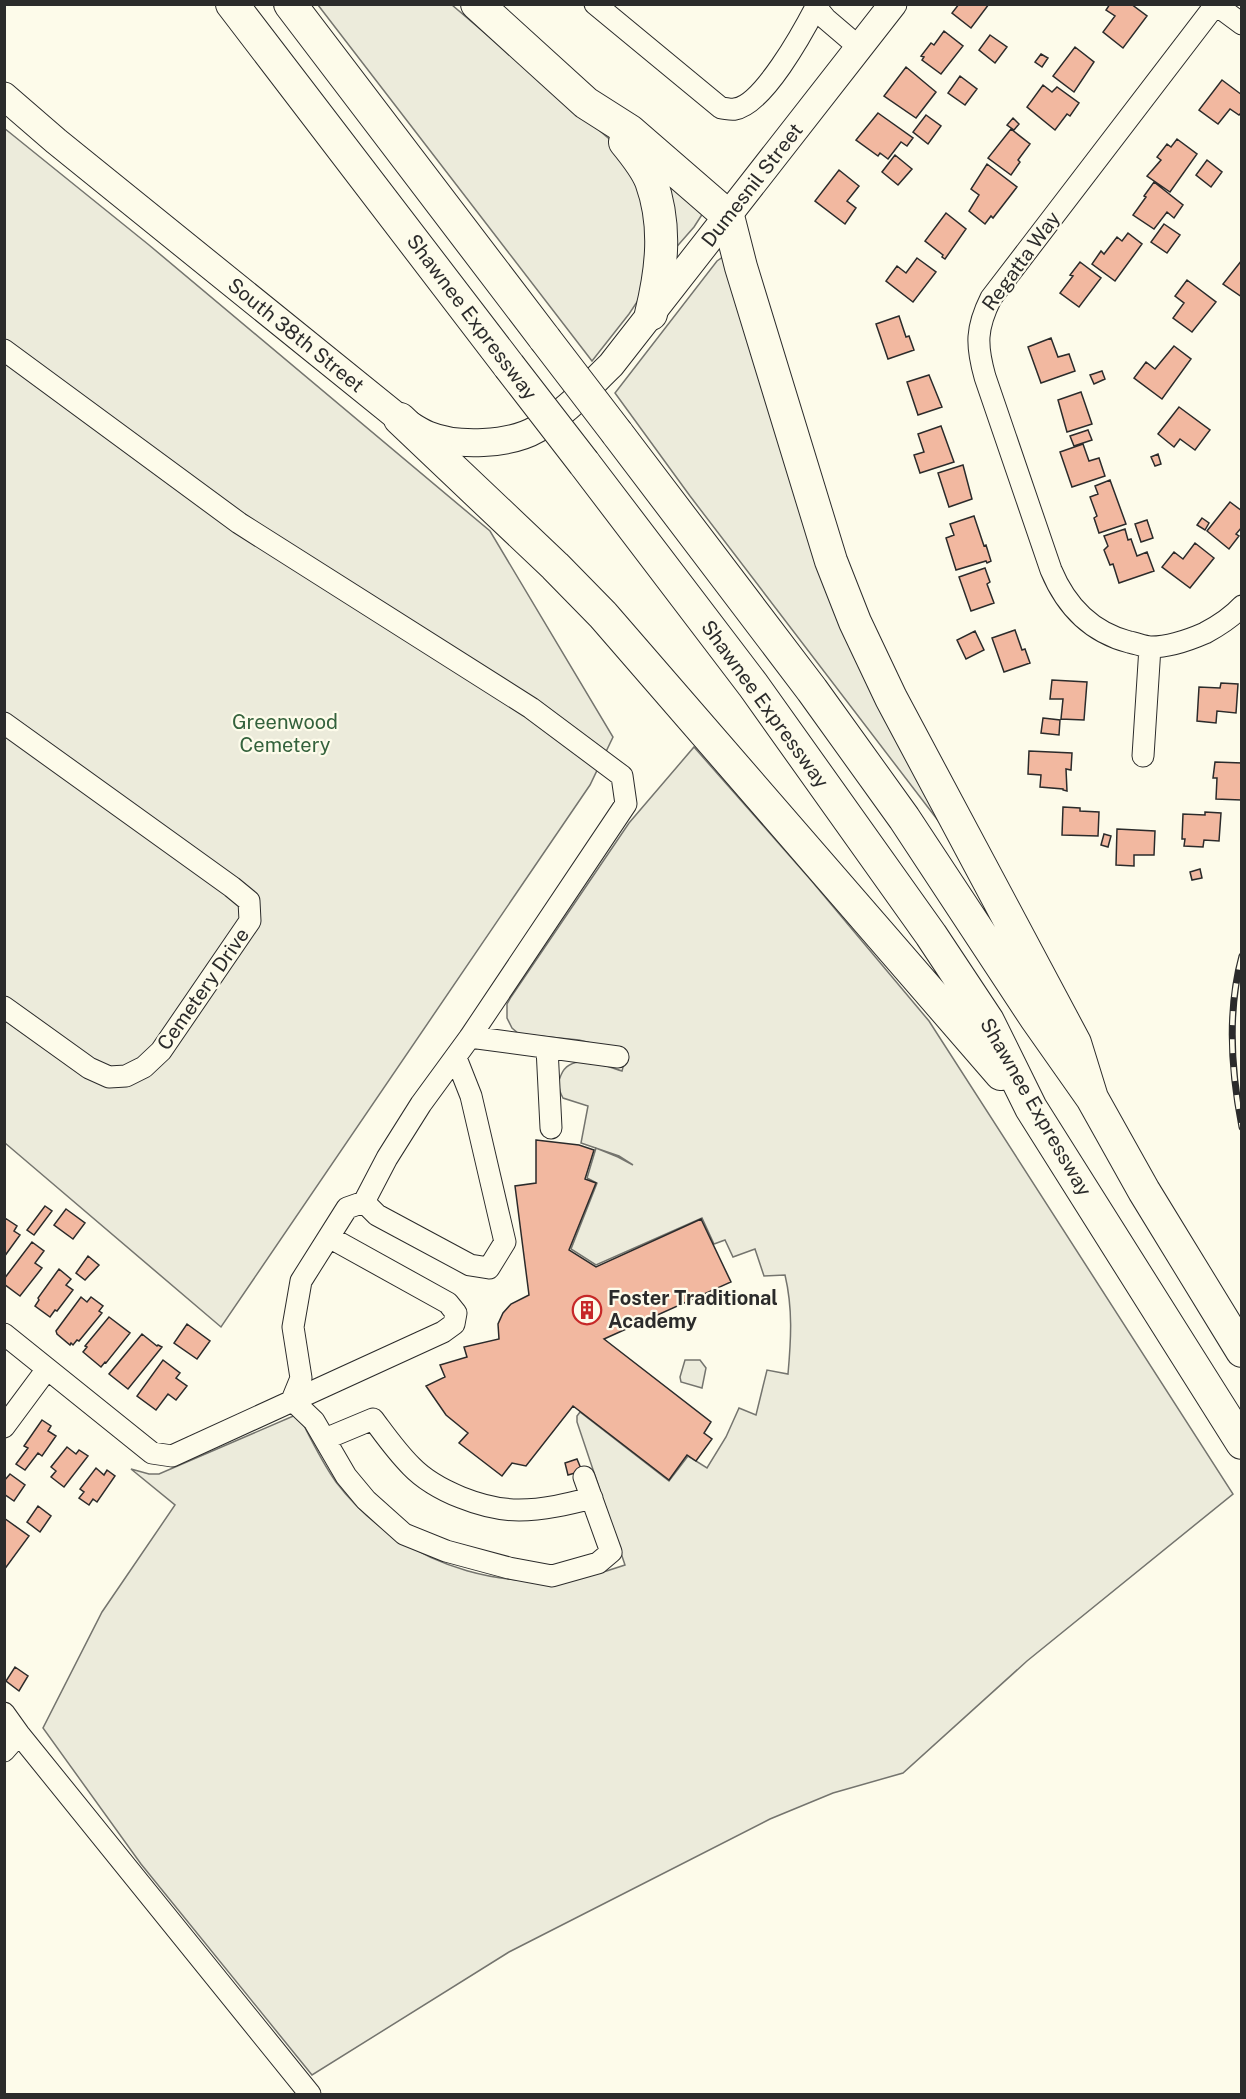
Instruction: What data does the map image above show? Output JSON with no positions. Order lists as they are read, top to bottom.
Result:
{
  "streets": {
    "highway": ["Shawnee Expressway"],
    "main road": ["Dumesnil Street", "South 38th Street"],
    "street": ["Regatta Way", "Cemetery Drive"]
  },
  "crossings": [
    ["Dumesnil Street", "South 38th Street"]
  ],
  "parks": ["Greenwood Cemetery"],
  "places": {
    "building": ["Foster Traditional Academy"]
  }
}
